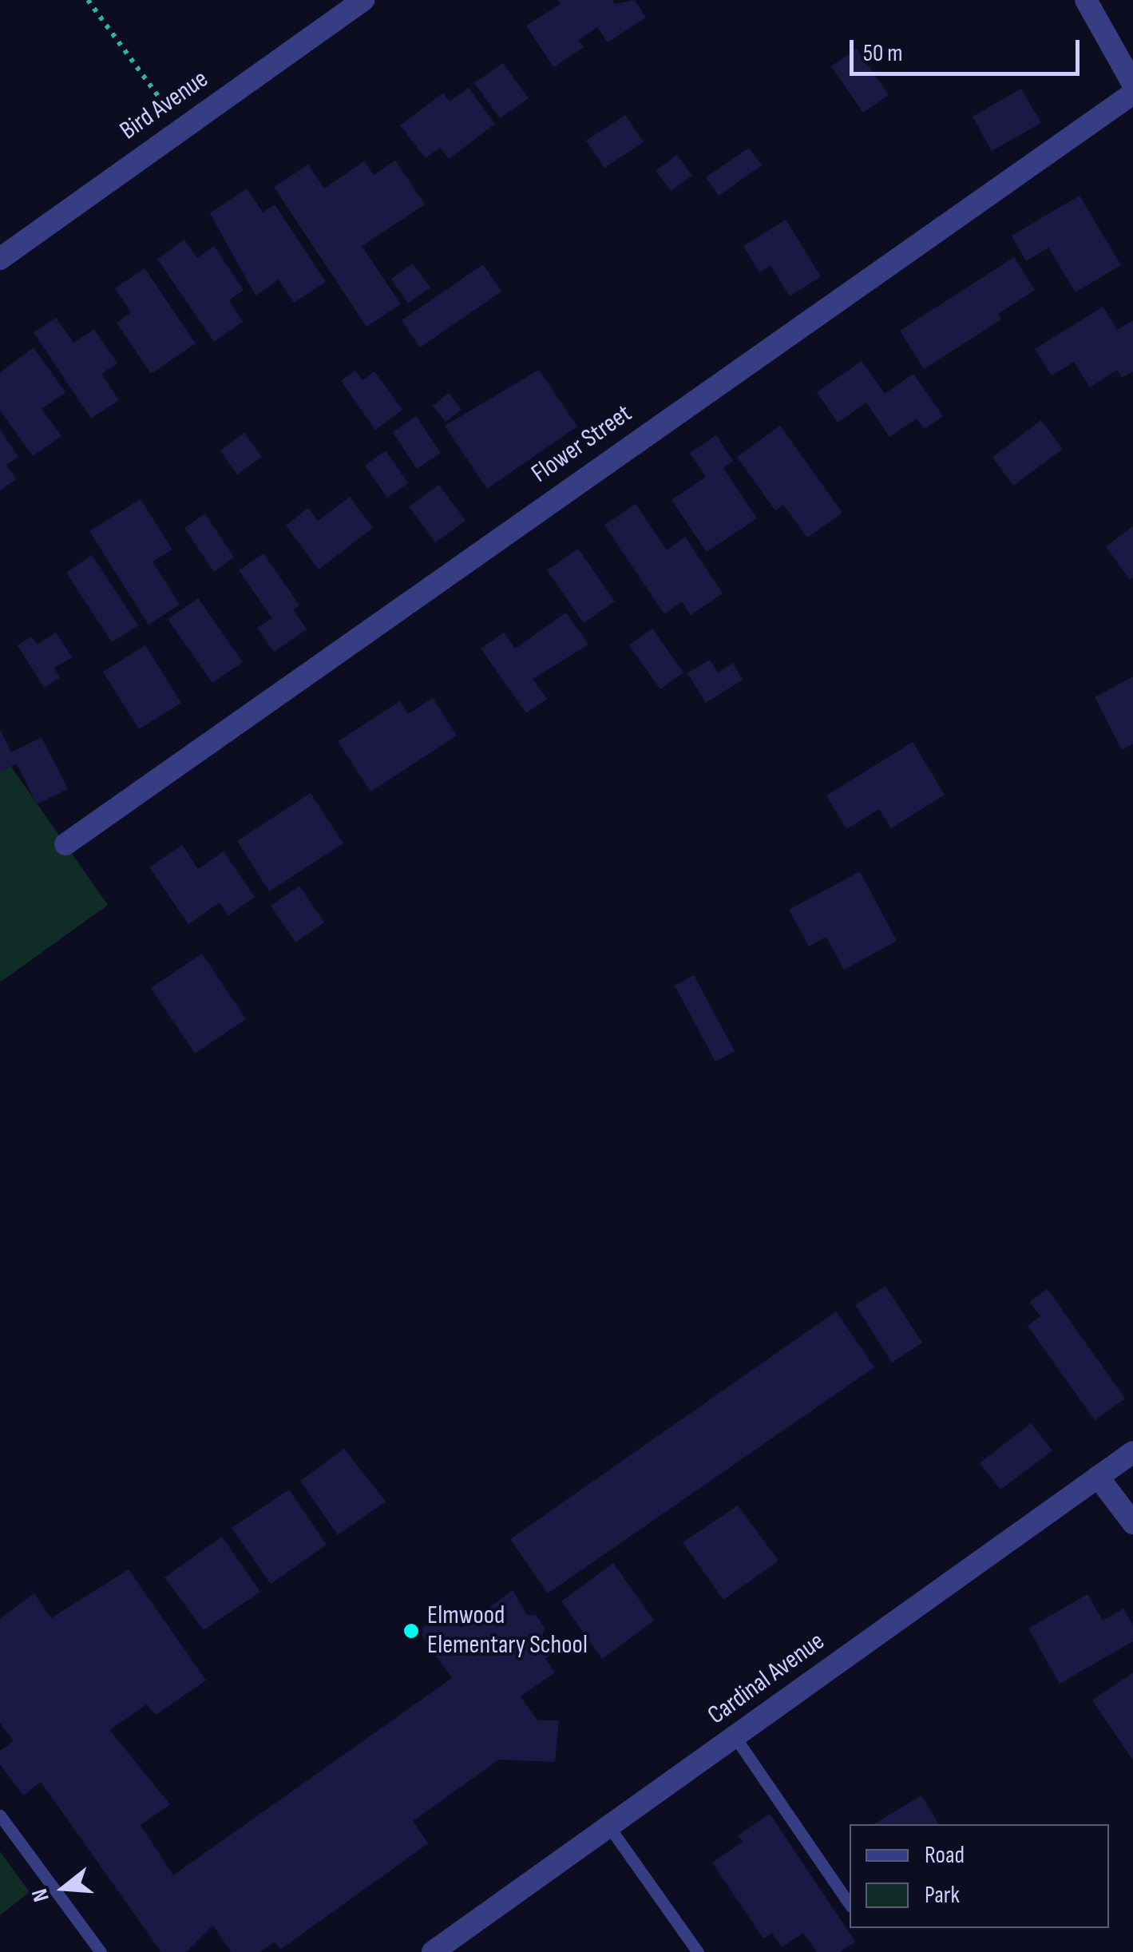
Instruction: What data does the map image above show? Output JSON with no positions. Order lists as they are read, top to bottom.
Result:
{
  "streets": {
    "street": ["Bird Avenue", "Flower Street", "Cardinal Avenue"]
  },
  "places": ["Elmwood Elementary School"],
  "legend": ["Road", "Park"],
  "scale_bar": "50 m",
  "north": "left"
}
